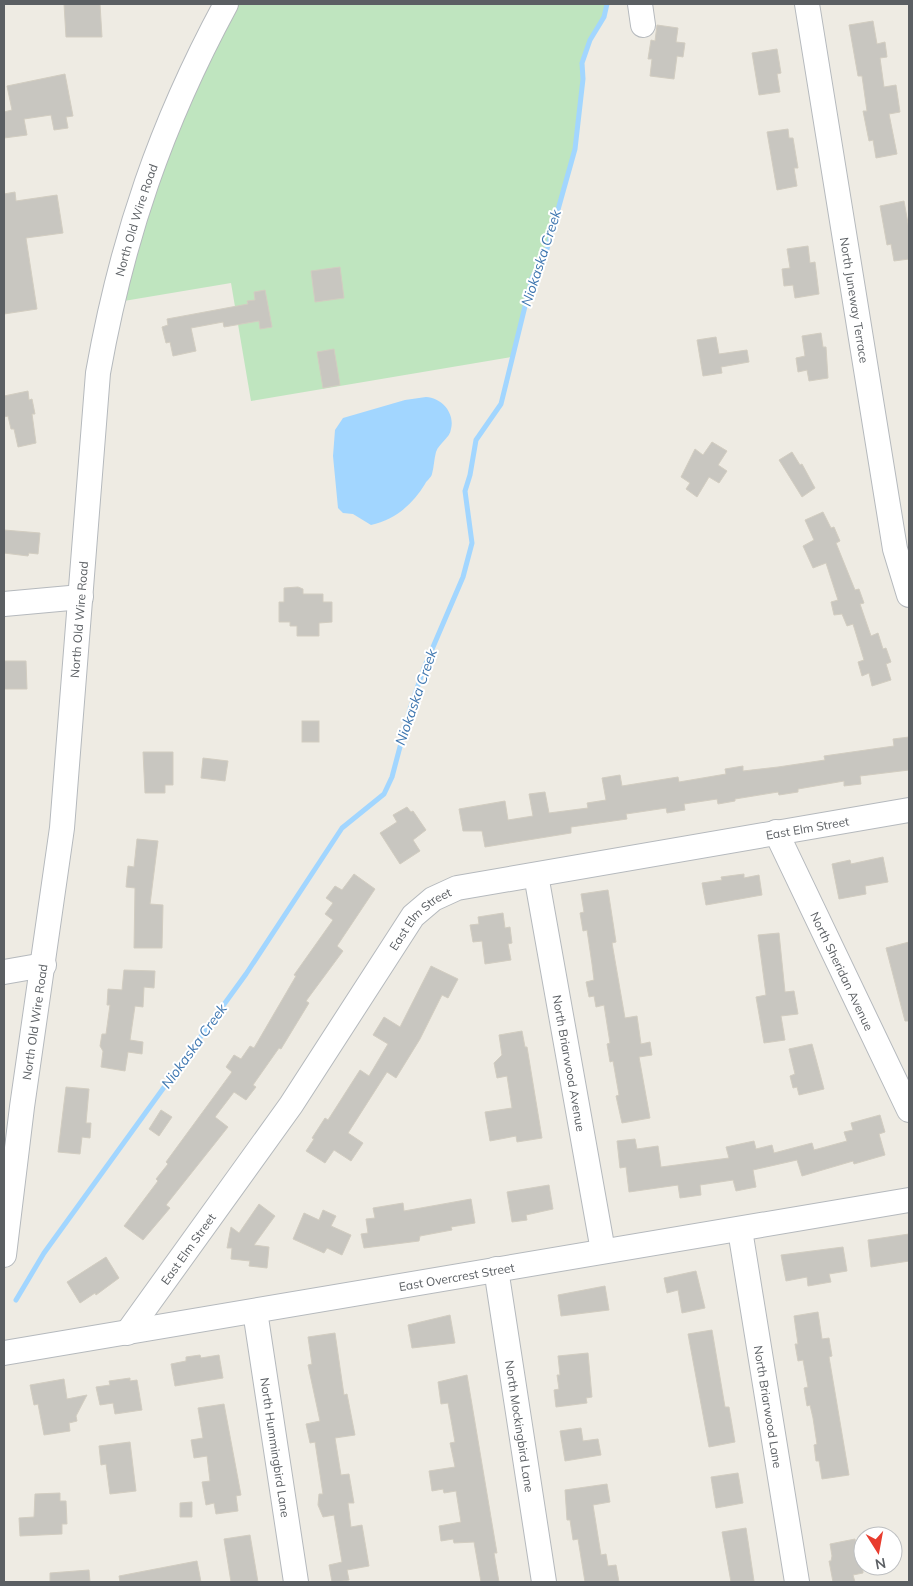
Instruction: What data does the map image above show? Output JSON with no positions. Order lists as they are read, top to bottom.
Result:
{
  "streets": {
    "street": [
      "North Old Wire Road",
      "North Juneway Terrace",
      "East Elm Street",
      "North Sheridan Avenue",
      "North Briarwood Avenue",
      "East Overcrest Street",
      "North Briarwood Lane",
      "North Mockingbird Lane",
      "North Hummingbird Lane"
    ]
  },
  "crossings": [
    ["East Elm Street", "North Sheridan Avenue"],
    ["East Elm Street", "North Briarwood Avenue"],
    ["East Elm Street", "East Overcrest Street"],
    ["North Briarwood Avenue", "East Overcrest Street"],
    ["East Overcrest Street", "North Briarwood Lane"],
    ["East Overcrest Street", "North Mockingbird Lane"],
    ["East Overcrest Street", "North Hummingbird Lane"]
  ],
  "water": ["Niokaska Creek"],
  "north": "bottom"
}
